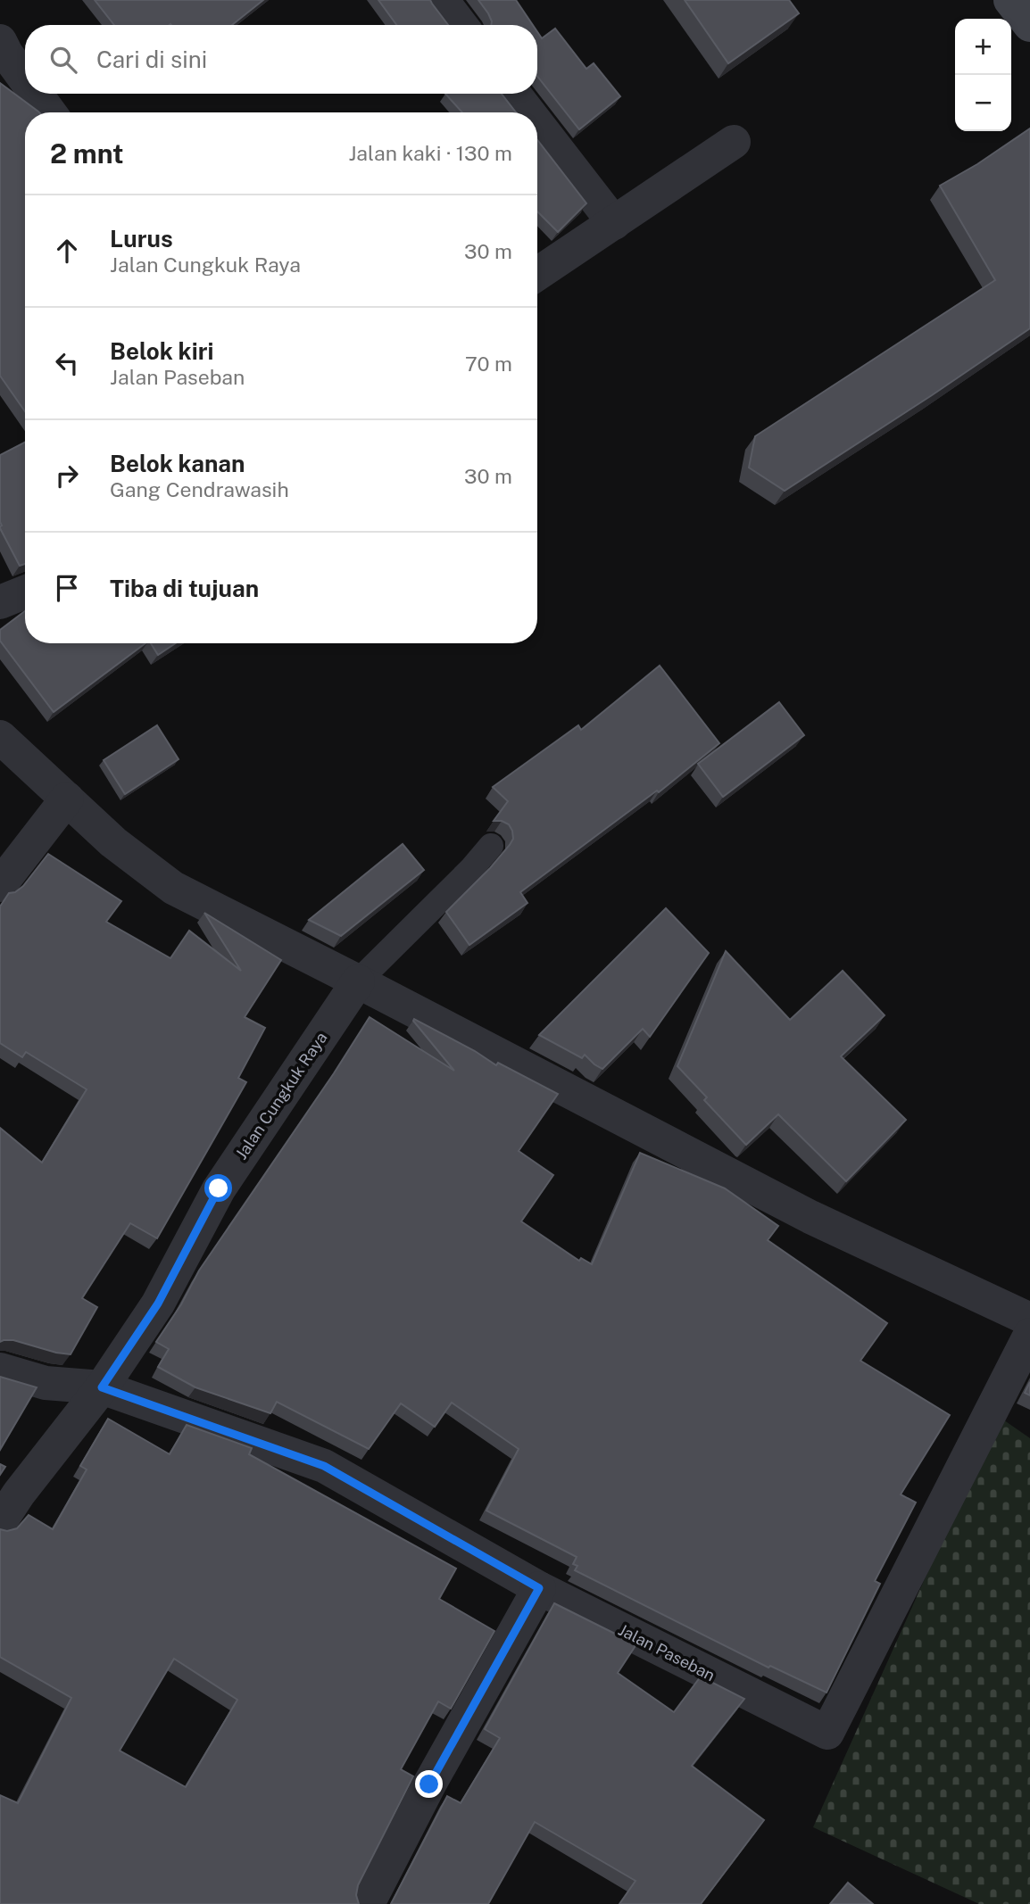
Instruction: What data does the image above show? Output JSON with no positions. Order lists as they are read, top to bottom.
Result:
{
  "streets": {
    "street": ["Jalan Cungkuk Raya", "Jalan Paseban"]
  },
  "crossings": [
    ["Jalan Cungkuk Raya", "Jalan Paseban"]
  ],
  "page": {
    "map_buttons": ["+", "−"],
    "search": "Cari di sini",
    "heading": ["2 mnt", "Jalan kaki · 130 m"],
    "list": [
      ["Lurus", "Jalan Cungkuk Raya", "30 m"],
      ["Belok kiri", "Jalan Paseban", "70 m"],
      ["Belok kanan", "Gang Cendrawasih", "30 m"],
      "Tiba di tujuan"
    ]
  }
}
